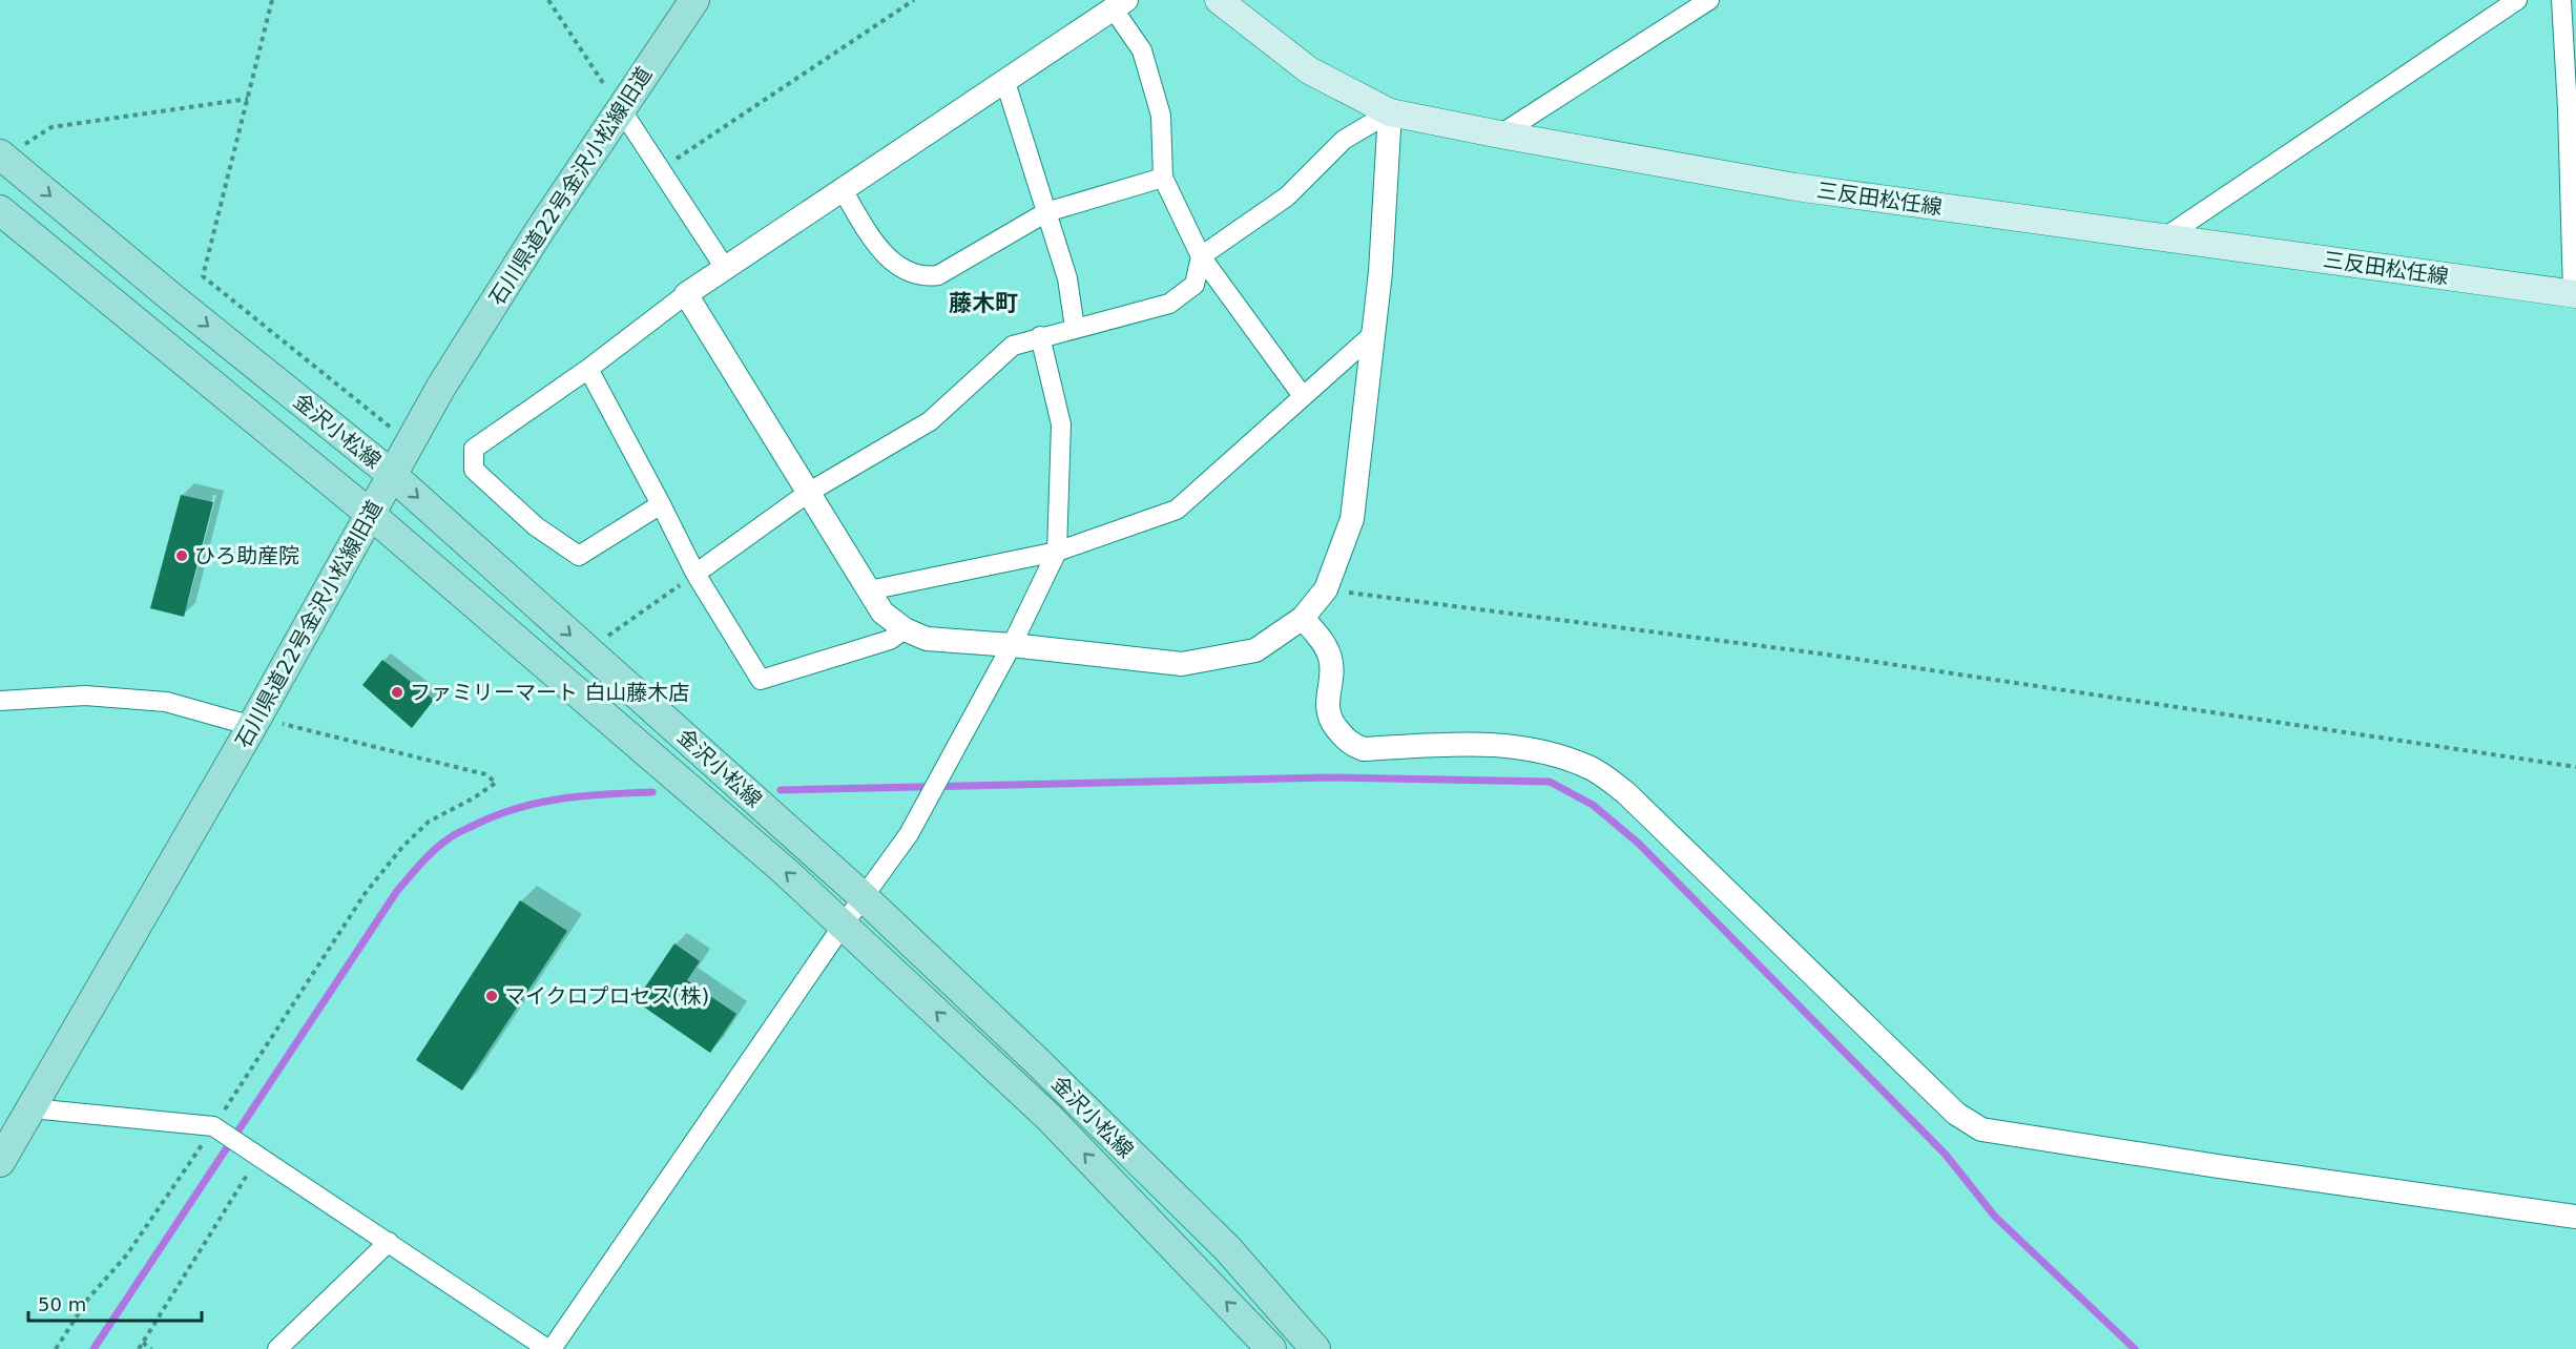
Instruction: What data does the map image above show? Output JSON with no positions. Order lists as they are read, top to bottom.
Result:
{
  "streets": {
    "main road": ["石川県道22号金沢小松線旧道", "三反田松任線", "金沢小松線"]
  },
  "crossings": [
    ["石川県道22号金沢小松線旧道", "金沢小松線"]
  ],
  "districts": ["藤木町"],
  "places": ["ひろ助産院", "ファミリーマート 白山藤木店", "マイクロプロセス(株)"],
  "scale_bar": "50 m"
}
